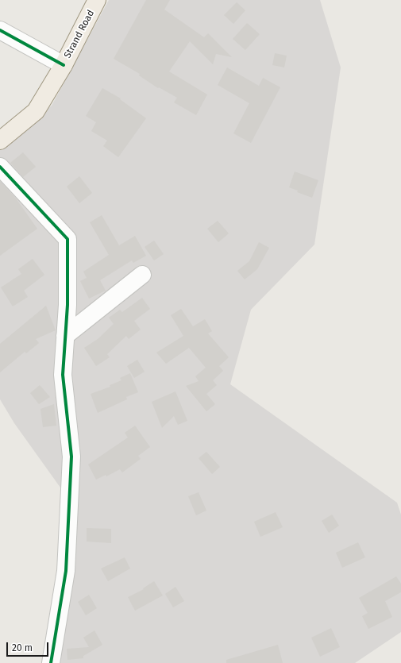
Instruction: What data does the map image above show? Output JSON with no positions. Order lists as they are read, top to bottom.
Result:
{
  "streets": {
    "main road": ["Strand Road"]
  },
  "scale_bar": "20 m"
}
